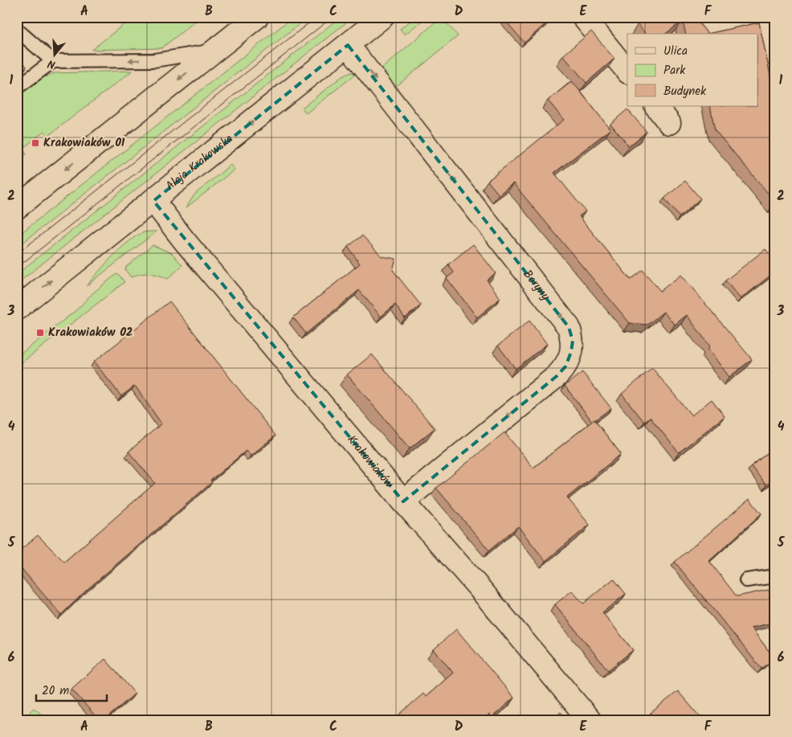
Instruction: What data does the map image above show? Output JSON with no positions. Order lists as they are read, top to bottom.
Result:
{
  "streets": {
    "street": ["Aleja Krakowska", "Boryny", "Krakowiaków"]
  },
  "crossings": [
    ["Aleja Krakowska", "Boryny"],
    ["Aleja Krakowska", "Krakowiaków"],
    ["Boryny", "Krakowiaków"]
  ],
  "places": {
    "transit": ["Krakowiaków 01", "Krakowiaków 02"]
  },
  "legend": ["Ulica", "Park", "Budynek"],
  "scale_bar": "20 m",
  "north": "bottom",
  "grid": {
    "columns": [
      "A",
      "B",
      "C",
      "D",
      "E",
      "F"
    ],
    "rows": [
      "1",
      "2",
      "3",
      "4",
      "5",
      "6"
    ]
  }
}
